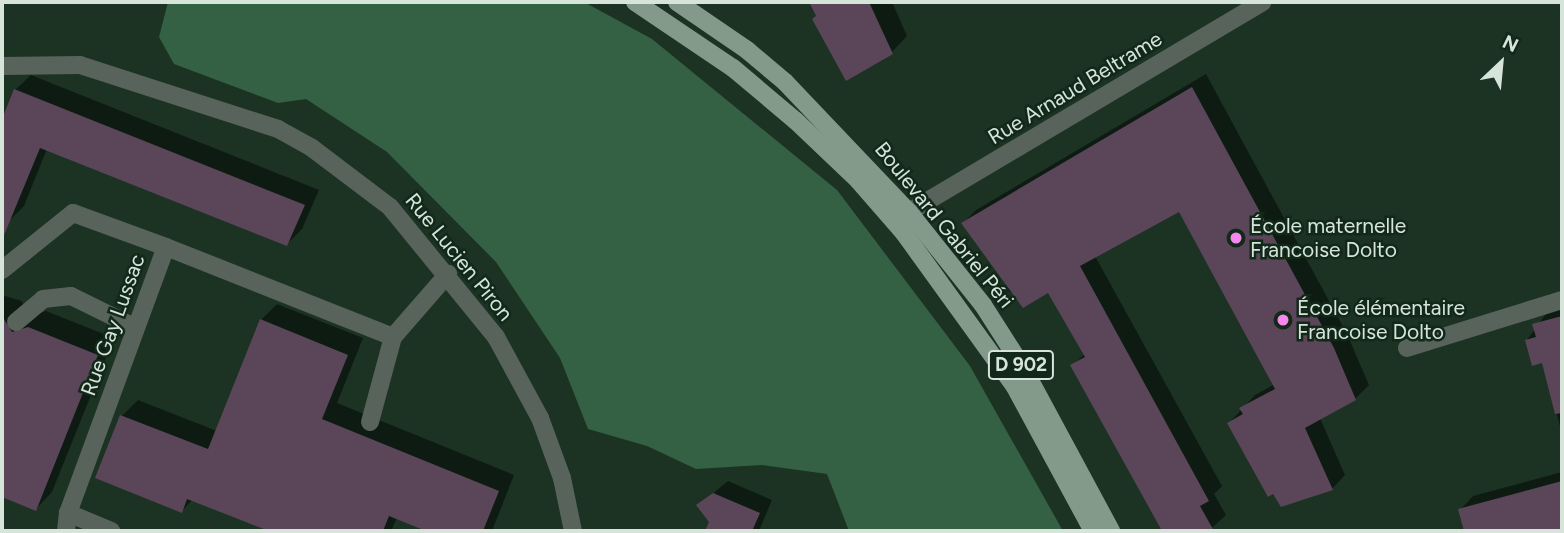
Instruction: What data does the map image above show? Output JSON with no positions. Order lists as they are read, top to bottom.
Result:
{
  "streets": {
    "main road": ["Boulevard Gabriel Péri", "D 902"],
    "street": ["Rue Arnaud Beltrame", "Rue Lucien Piron", "Rue Gay Lussac"]
  },
  "crossings": [
    ["Rue Arnaud Beltrame", "Boulevard Gabriel Péri"]
  ],
  "places": ["École maternelle Francoise Dolto", "École élémentaire Francoise Dolto"],
  "north": "top right"
}
